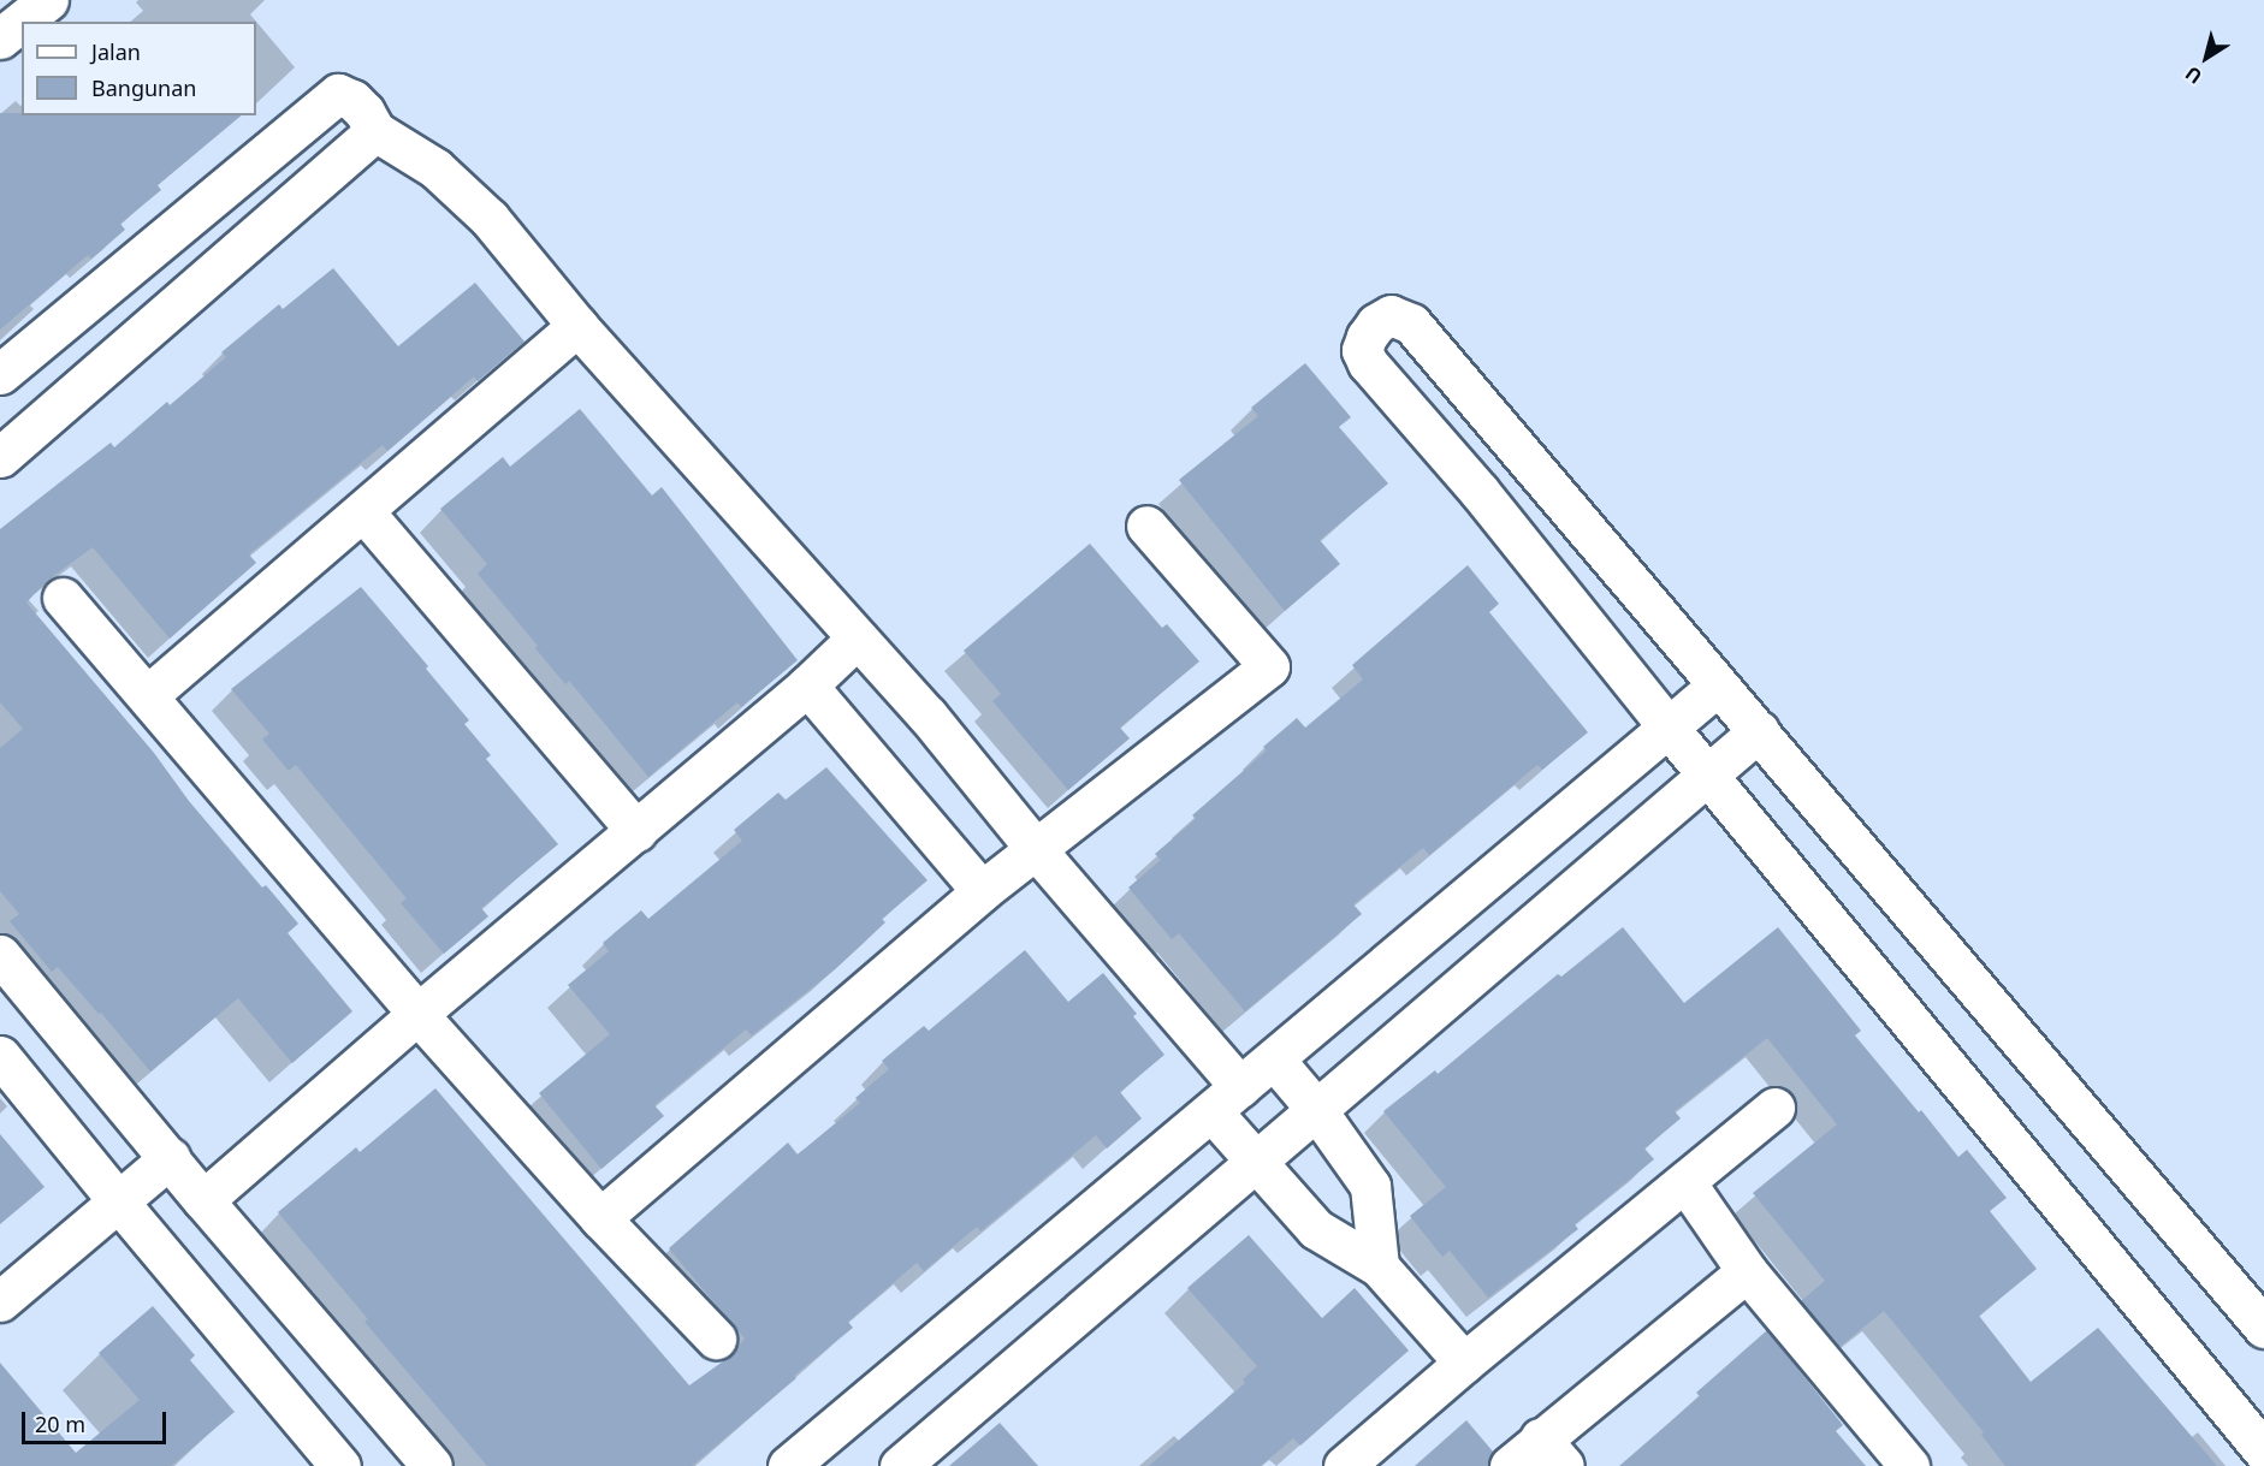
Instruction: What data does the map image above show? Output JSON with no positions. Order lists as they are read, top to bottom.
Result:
{
  "legend": ["Jalan", "Bangunan"],
  "scale_bar": "20 m",
  "north": "bottom left"
}
